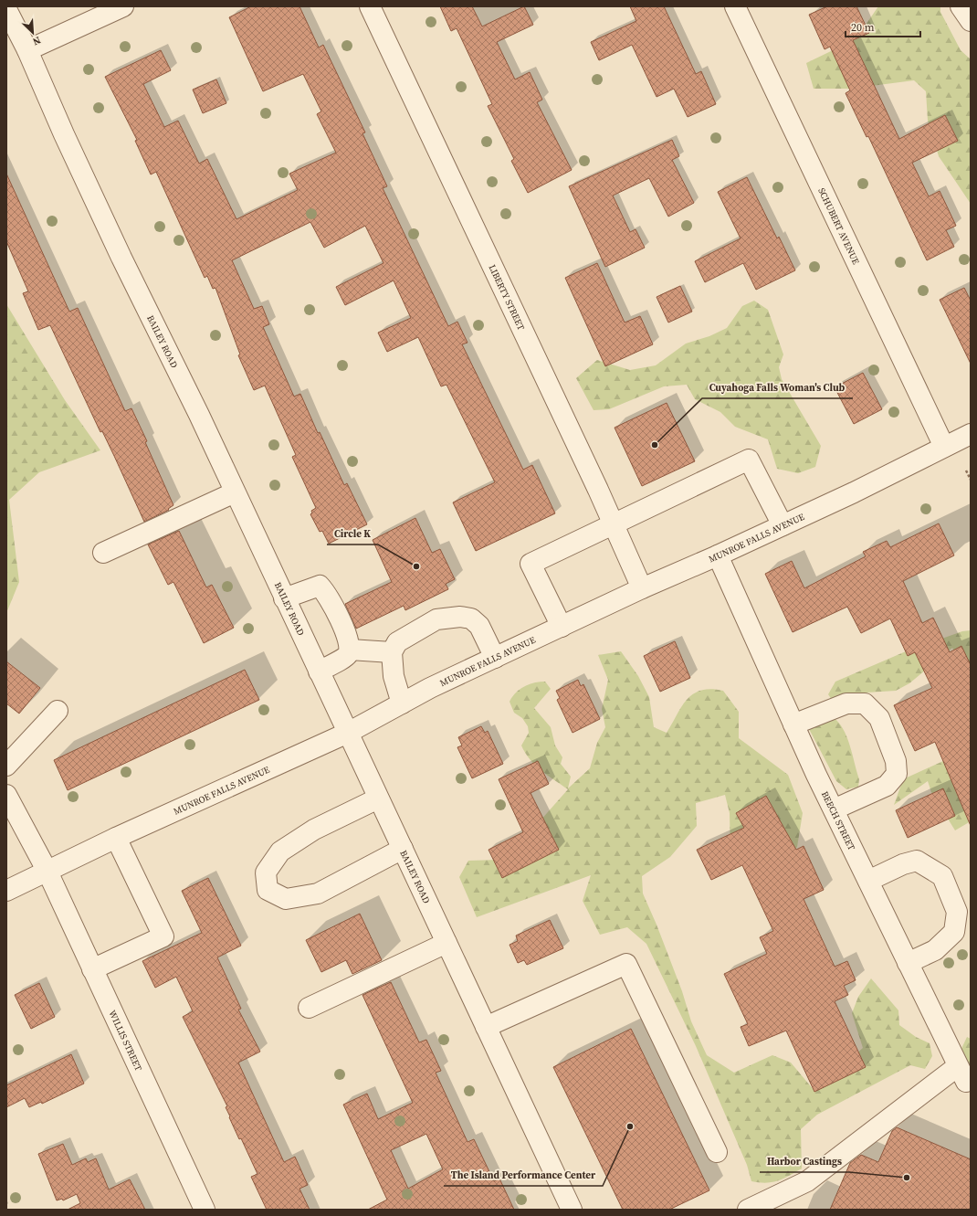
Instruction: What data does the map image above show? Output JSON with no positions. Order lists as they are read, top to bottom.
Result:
{
  "streets": {
    "street": [
      "SCHUBERT AVENUE",
      "LIBERTY STREET",
      "BAILEY ROAD",
      "MUNROE FALLS AVENUE",
      "BEECH STREET",
      "WILLIS STREET"
    ]
  },
  "crossings": [
    ["SCHUBERT AVENUE", "MUNROE FALLS AVENUE"],
    ["LIBERTY STREET", "MUNROE FALLS AVENUE"],
    ["BAILEY ROAD", "MUNROE FALLS AVENUE"],
    ["MUNROE FALLS AVENUE", "BEECH STREET"],
    ["MUNROE FALLS AVENUE", "WILLIS STREET"]
  ],
  "places": [
    "Cuyahoga Falls Woman's Club",
    "Circle K",
    "The Island Performance Center",
    "Harbor Castings"
  ],
  "scale_bar": "20 m",
  "north": "bottom right"
}
